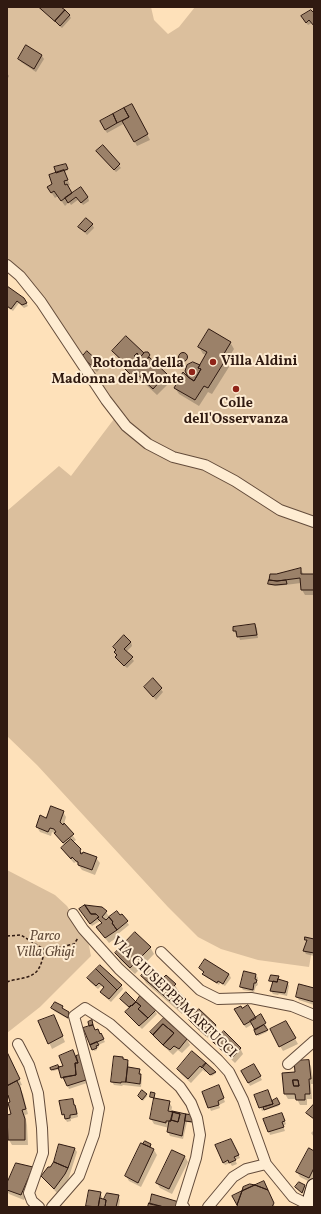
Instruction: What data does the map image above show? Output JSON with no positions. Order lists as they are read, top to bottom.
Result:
{
  "streets": {
    "street": ["VIA GIUSEPPE MARTUCCI"]
  },
  "parks": ["Parco Villa Ghigi"],
  "places": ["Villa Aldini", "Rotonda della Madonna del Monte", "Colle dell'Osservanza"]
}
